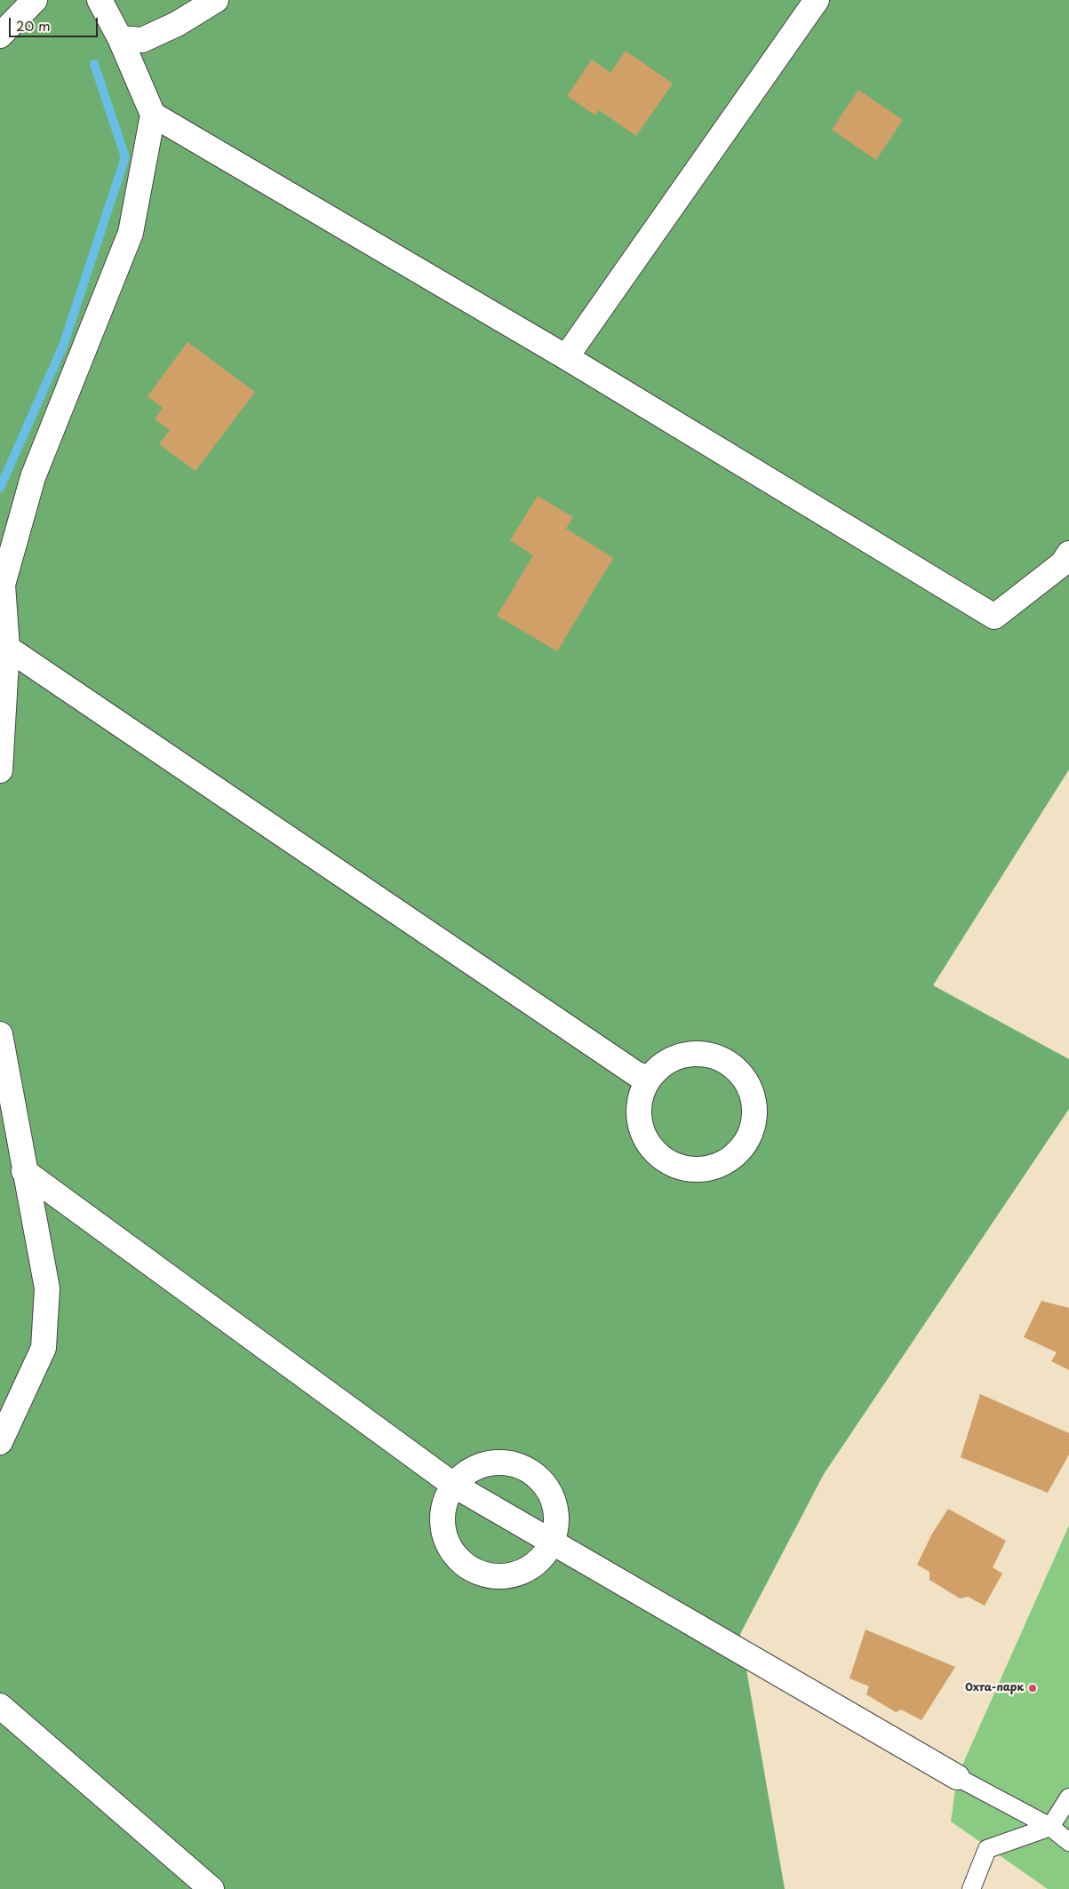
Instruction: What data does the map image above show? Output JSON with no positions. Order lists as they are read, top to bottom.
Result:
{
  "places": ["Охта-парк"],
  "scale_bar": "20 m"
}
